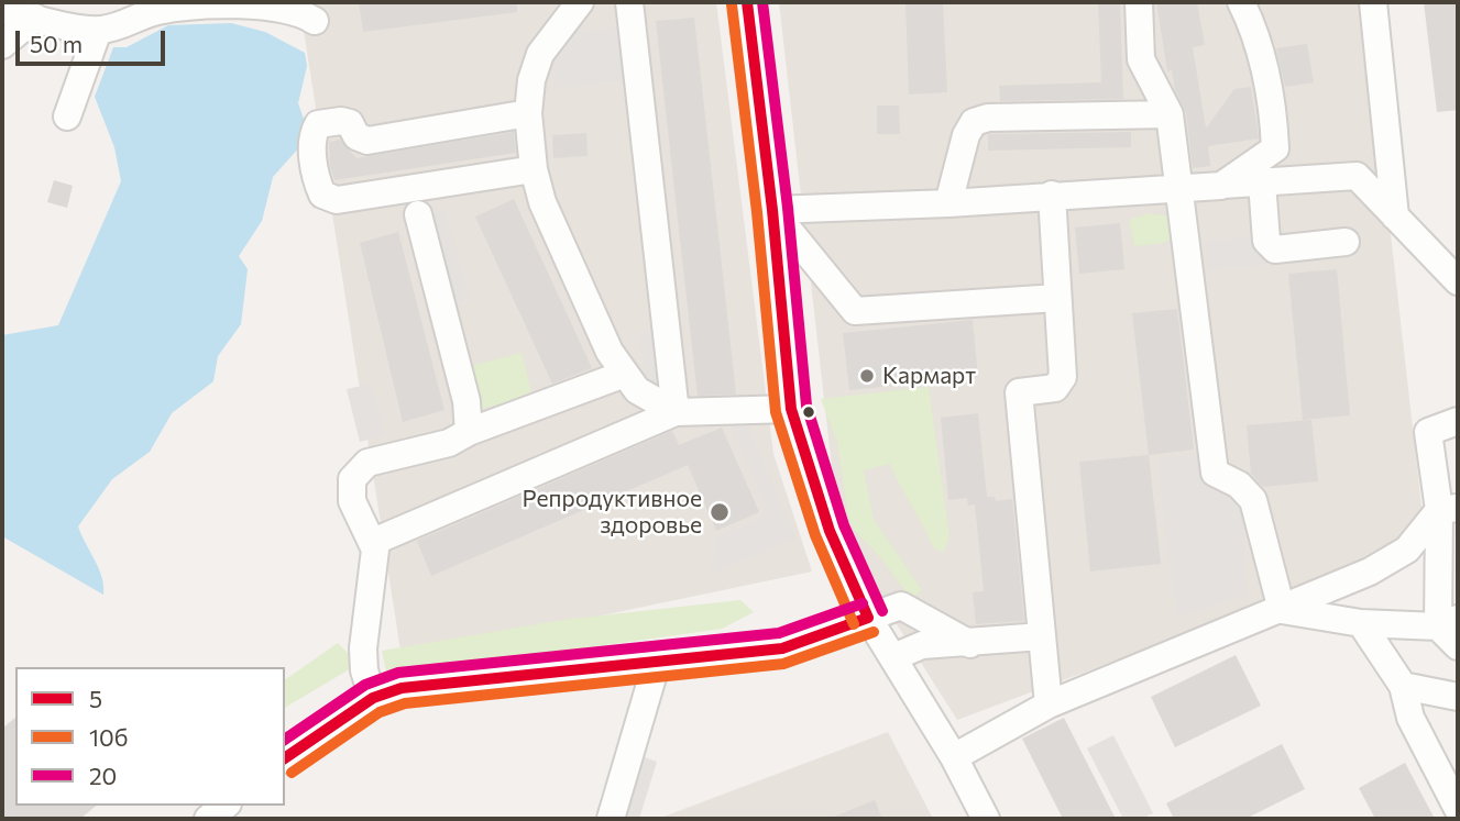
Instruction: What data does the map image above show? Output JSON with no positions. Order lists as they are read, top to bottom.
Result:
{
  "places": ["Кармарт", "Репродуктивное здоровье"],
  "lines": ["transit line 5", "transit line 20", "transit line 10б"],
  "legend": ["5", "10б", "20"],
  "scale_bar": "50 m"
}
